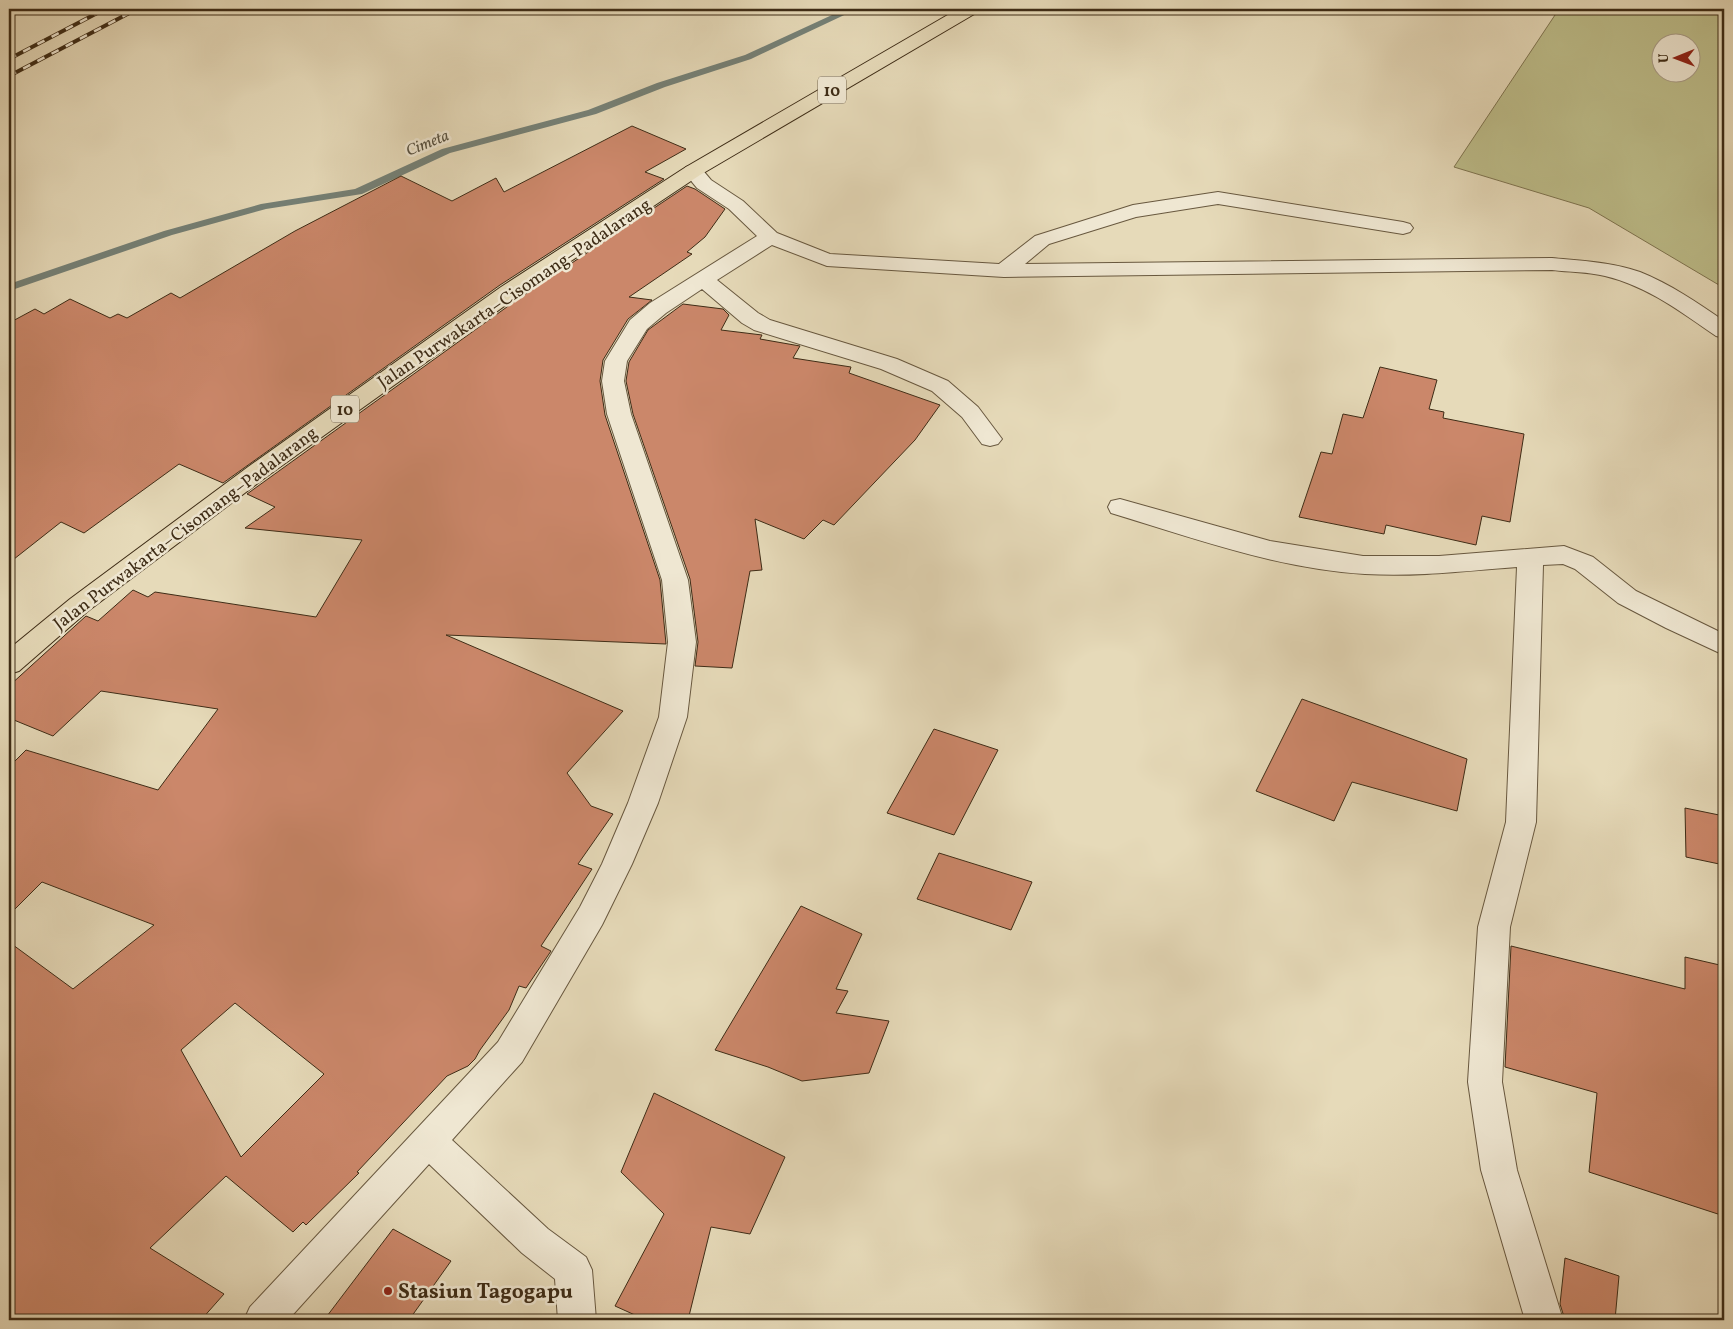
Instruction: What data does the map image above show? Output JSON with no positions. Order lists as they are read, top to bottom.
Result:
{
  "streets": {
    "highway": ["10", "Jalan Purwakarta–Cisomang–Padalarang"]
  },
  "water": ["Cimeta"],
  "places": ["Stasiun Tagogapu"],
  "north": "left"
}
